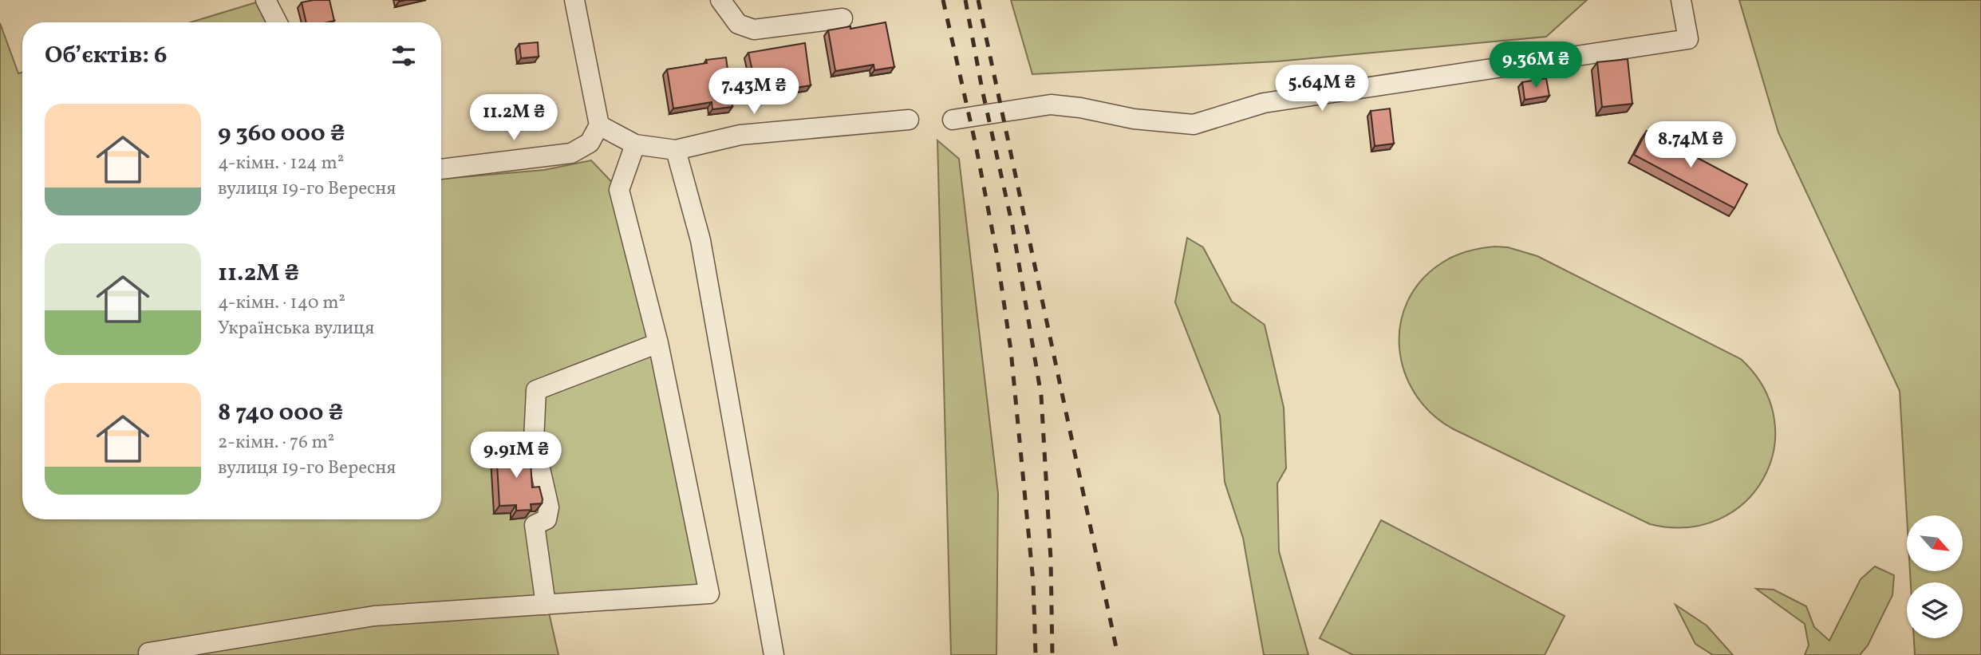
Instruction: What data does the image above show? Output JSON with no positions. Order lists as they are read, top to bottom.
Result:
{
  "north": "bottom right",
  "page": {
    "heading": "Об’єктів: 6",
    "price": [
      "9.36M ₴",
      "5.64M ₴",
      "7.43M ₴",
      "11.2M ₴",
      "8.74M ₴",
      "9.91M ₴"
    ],
    "list": [
      {
        "name": "9 360 000 ₴",
        "note": "4-кімн. · 124 m² · вулиця 19-го Вересня"
      },
      {
        "name": "11.2M ₴",
        "note": "4-кімн. · 140 m² · Українська вулиця"
      },
      {
        "name": "8 740 000 ₴",
        "note": "2-кімн. · 76 m² · вулиця 19-го Вересня"
      }
    ]
  }
}
